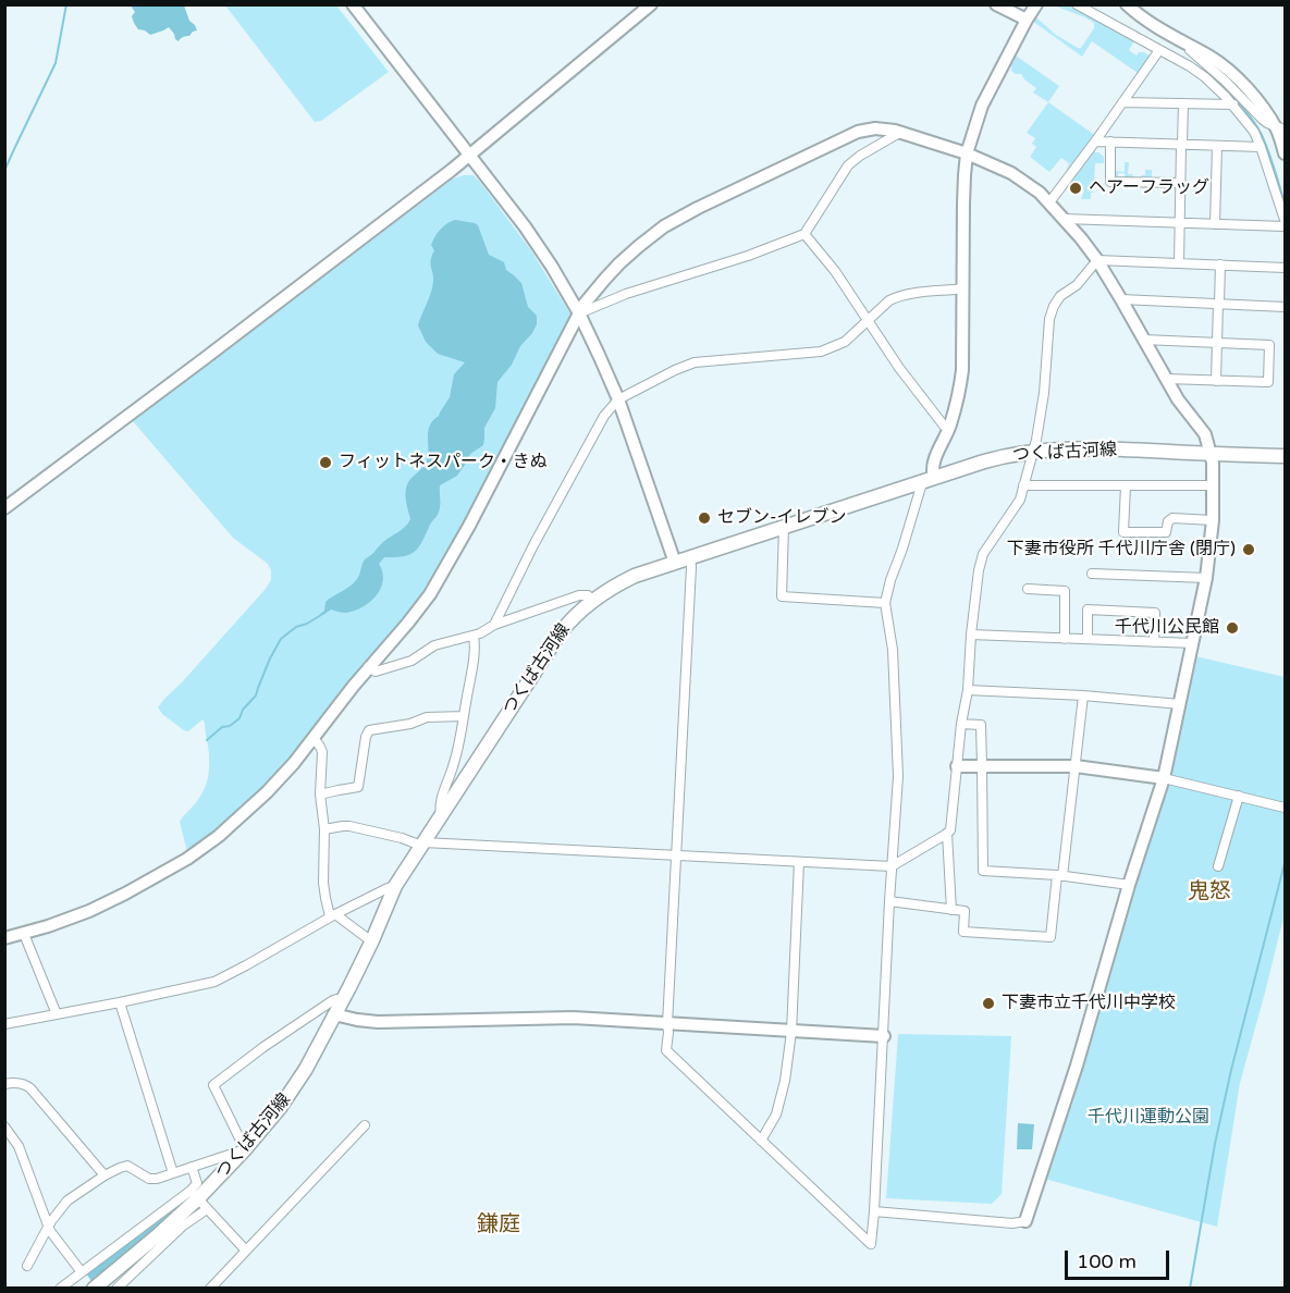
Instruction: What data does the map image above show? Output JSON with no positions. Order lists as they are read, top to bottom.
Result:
{
  "streets": {
    "main road": ["つくば古河線"]
  },
  "districts": ["鬼怒", "鎌庭"],
  "parks": ["千代川運動公園"],
  "places": [
    "ヘアーフラッグ",
    "フィットネスパーク・きぬ",
    "セブン-イレブン",
    "下妻市役所 千代川庁舎 (閉庁)",
    "千代川公民館",
    "下妻市立千代川中学校"
  ],
  "scale_bar": "100 m"
}
